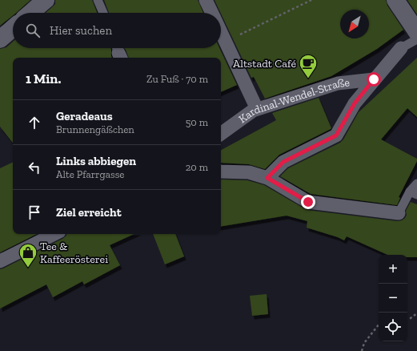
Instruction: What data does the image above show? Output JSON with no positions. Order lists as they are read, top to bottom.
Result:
{
  "streets": {
    "street": ["Kardinal-Wendel-Straße"]
  },
  "places": {
    "cafe": ["Altstadt Café"],
    "shop": ["Tee & Kaffeerösterei"]
  },
  "north": "bottom left",
  "page": {
    "search": "Hier suchen",
    "heading": ["1 Min.", "Zu Fuß · 70 m"],
    "list": [
      ["Geradeaus", "Brunnengäßchen", "50 m"],
      ["Links abbiegen", "Alte Pfarrgasse", "20 m"],
      "Ziel erreicht"
    ],
    "map_buttons": ["+", "−"]
  }
}
